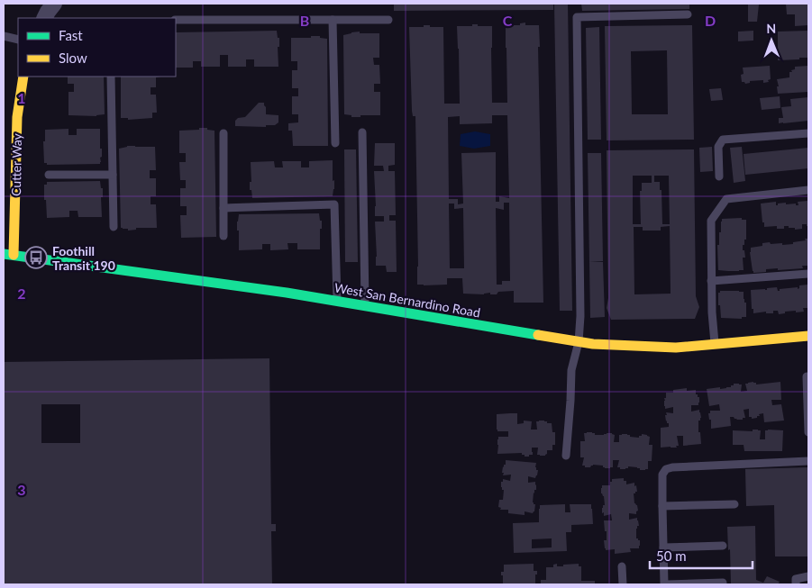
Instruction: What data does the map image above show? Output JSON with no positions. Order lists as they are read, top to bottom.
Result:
{
  "streets": {
    "street": ["Cutter Way", "West San Bernardino Road"]
  },
  "crossings": [
    ["Cutter Way", "West San Bernardino Road"]
  ],
  "places": {
    "bus stop": ["Foothill Transit 190"]
  },
  "legend": ["Fast", "Slow"],
  "scale_bar": "50 m",
  "north": "top",
  "grid": {
    "columns": ["B", "C", "D"],
    "rows": ["1", "2", "3"]
  }
}
